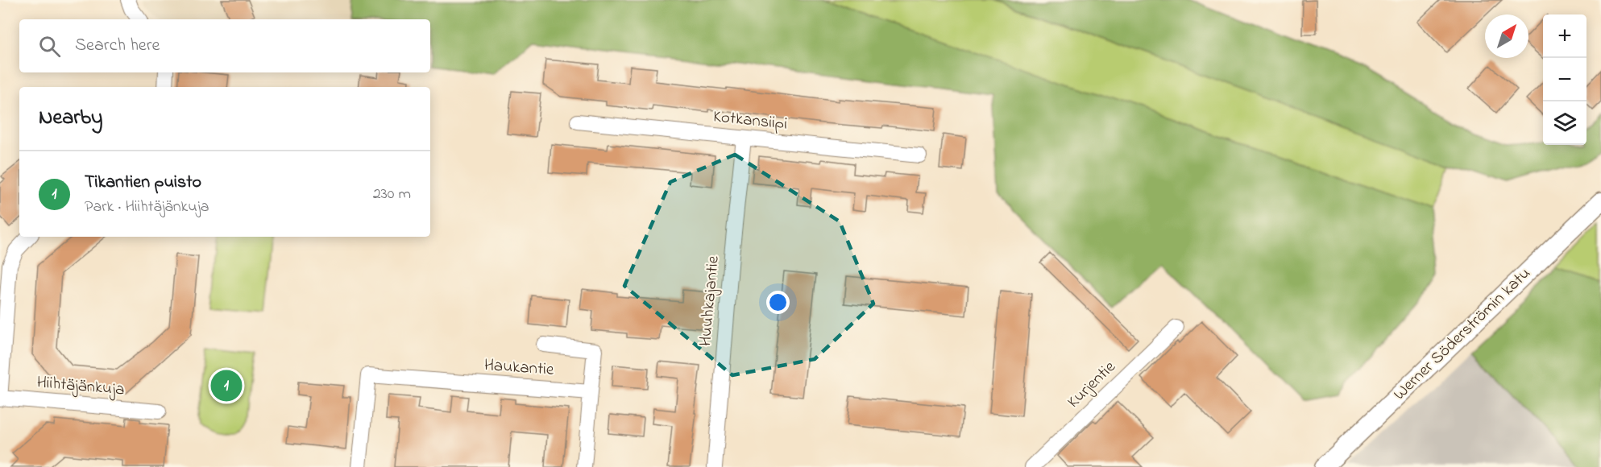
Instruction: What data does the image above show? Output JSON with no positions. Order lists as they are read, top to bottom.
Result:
{
  "streets": {
    "street": [
      "Kotkansiipi",
      "Huuhkajantie",
      "Werner Söderströmin katu",
      "Haukantie",
      "Kurjentie",
      "Hiihtäjänkuja"
    ]
  },
  "crossings": [
    ["Kotkansiipi", "Huuhkajantie"]
  ],
  "north": "top right",
  "page": {
    "map_buttons": ["+", "−"],
    "search": "Search here",
    "heading": "Nearby",
    "list": [
      {
        "mark": "1",
        "name": "Tikantien puisto",
        "note": "Park · Hiihtäjänkuja",
        "value": "230 m"
      }
    ],
    "pins": "1"
  }
}
